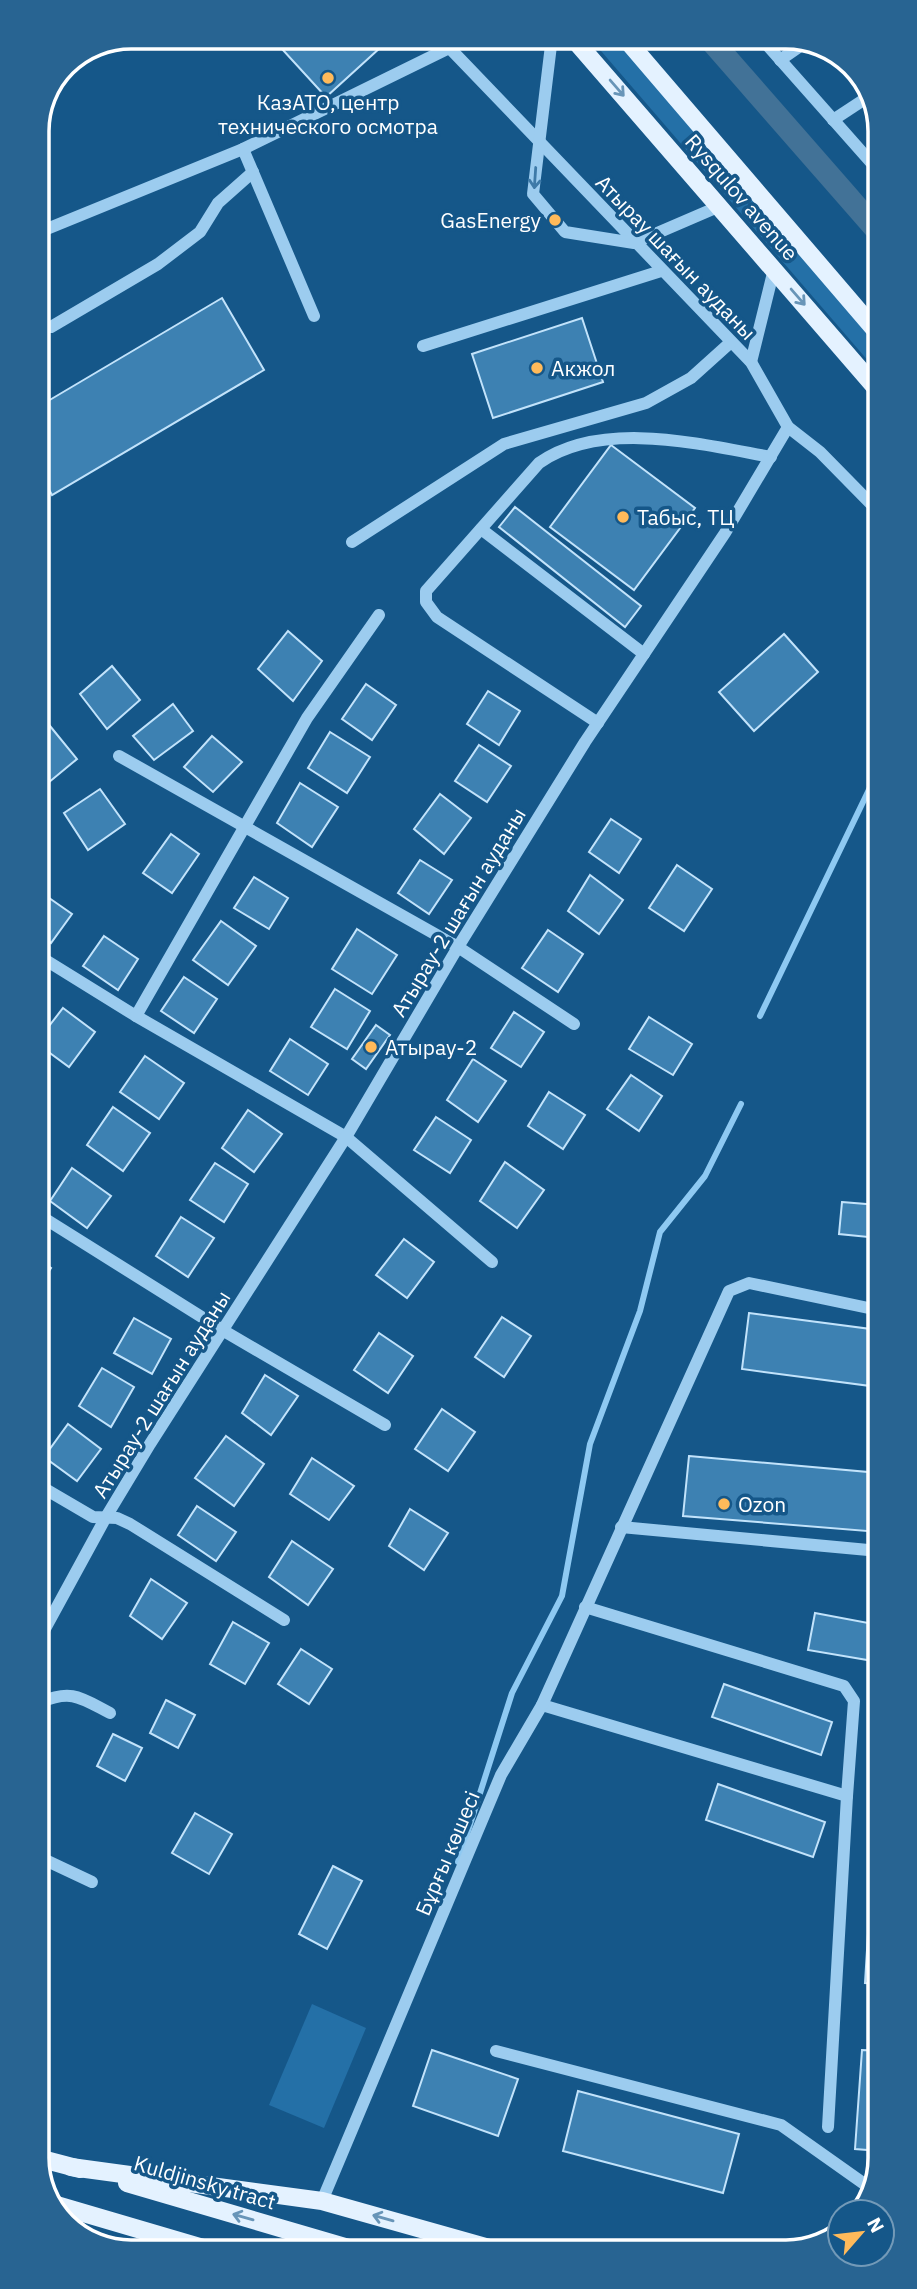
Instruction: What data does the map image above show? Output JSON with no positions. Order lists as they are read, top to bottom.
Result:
{
  "streets": {
    "main road": ["Rysqulov avenue", "Kuldjinsky tract"],
    "street": ["Атырау шағын ауданы", "Атырау-2 шағын ауданы", "Бұрғы көшесі"]
  },
  "crossings": [
    ["Атырау шағын ауданы", "Атырау-2 шағын ауданы"]
  ],
  "places": [
    "КазАТО, центр технического осмотра",
    "GasEnergy",
    "Акжол",
    "Табыс, ТЦ",
    "Атырау-2",
    "Ozon"
  ],
  "north": "top right"
}
